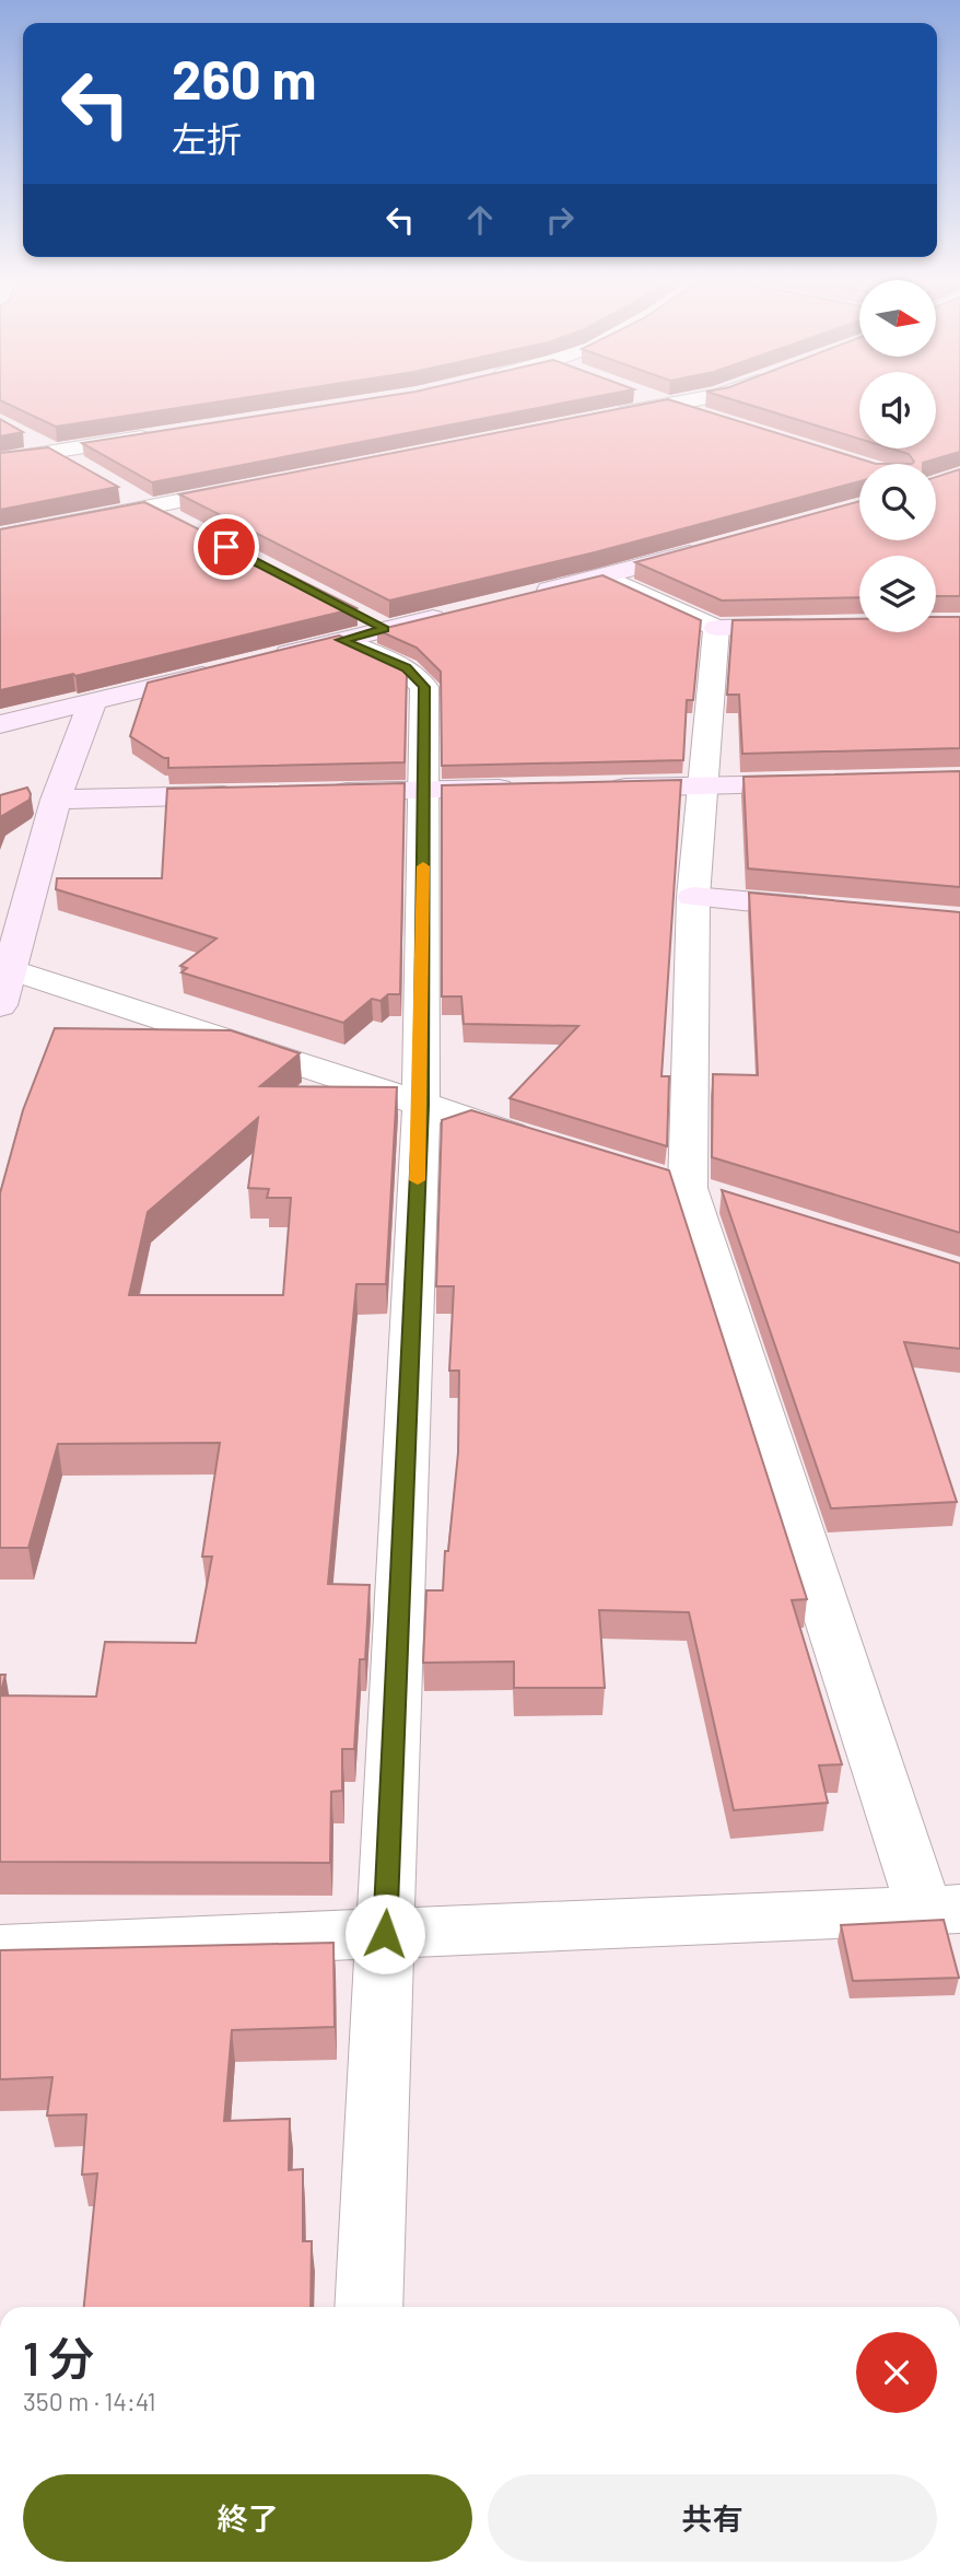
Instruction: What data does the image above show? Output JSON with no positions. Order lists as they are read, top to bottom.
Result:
{
  "north": "right",
  "page": {
    "turn": ["260 m", "左折"],
    "heading": ["1 分", "350 m · 14:41"],
    "buttons": ["終了", "共有"]
  }
}
